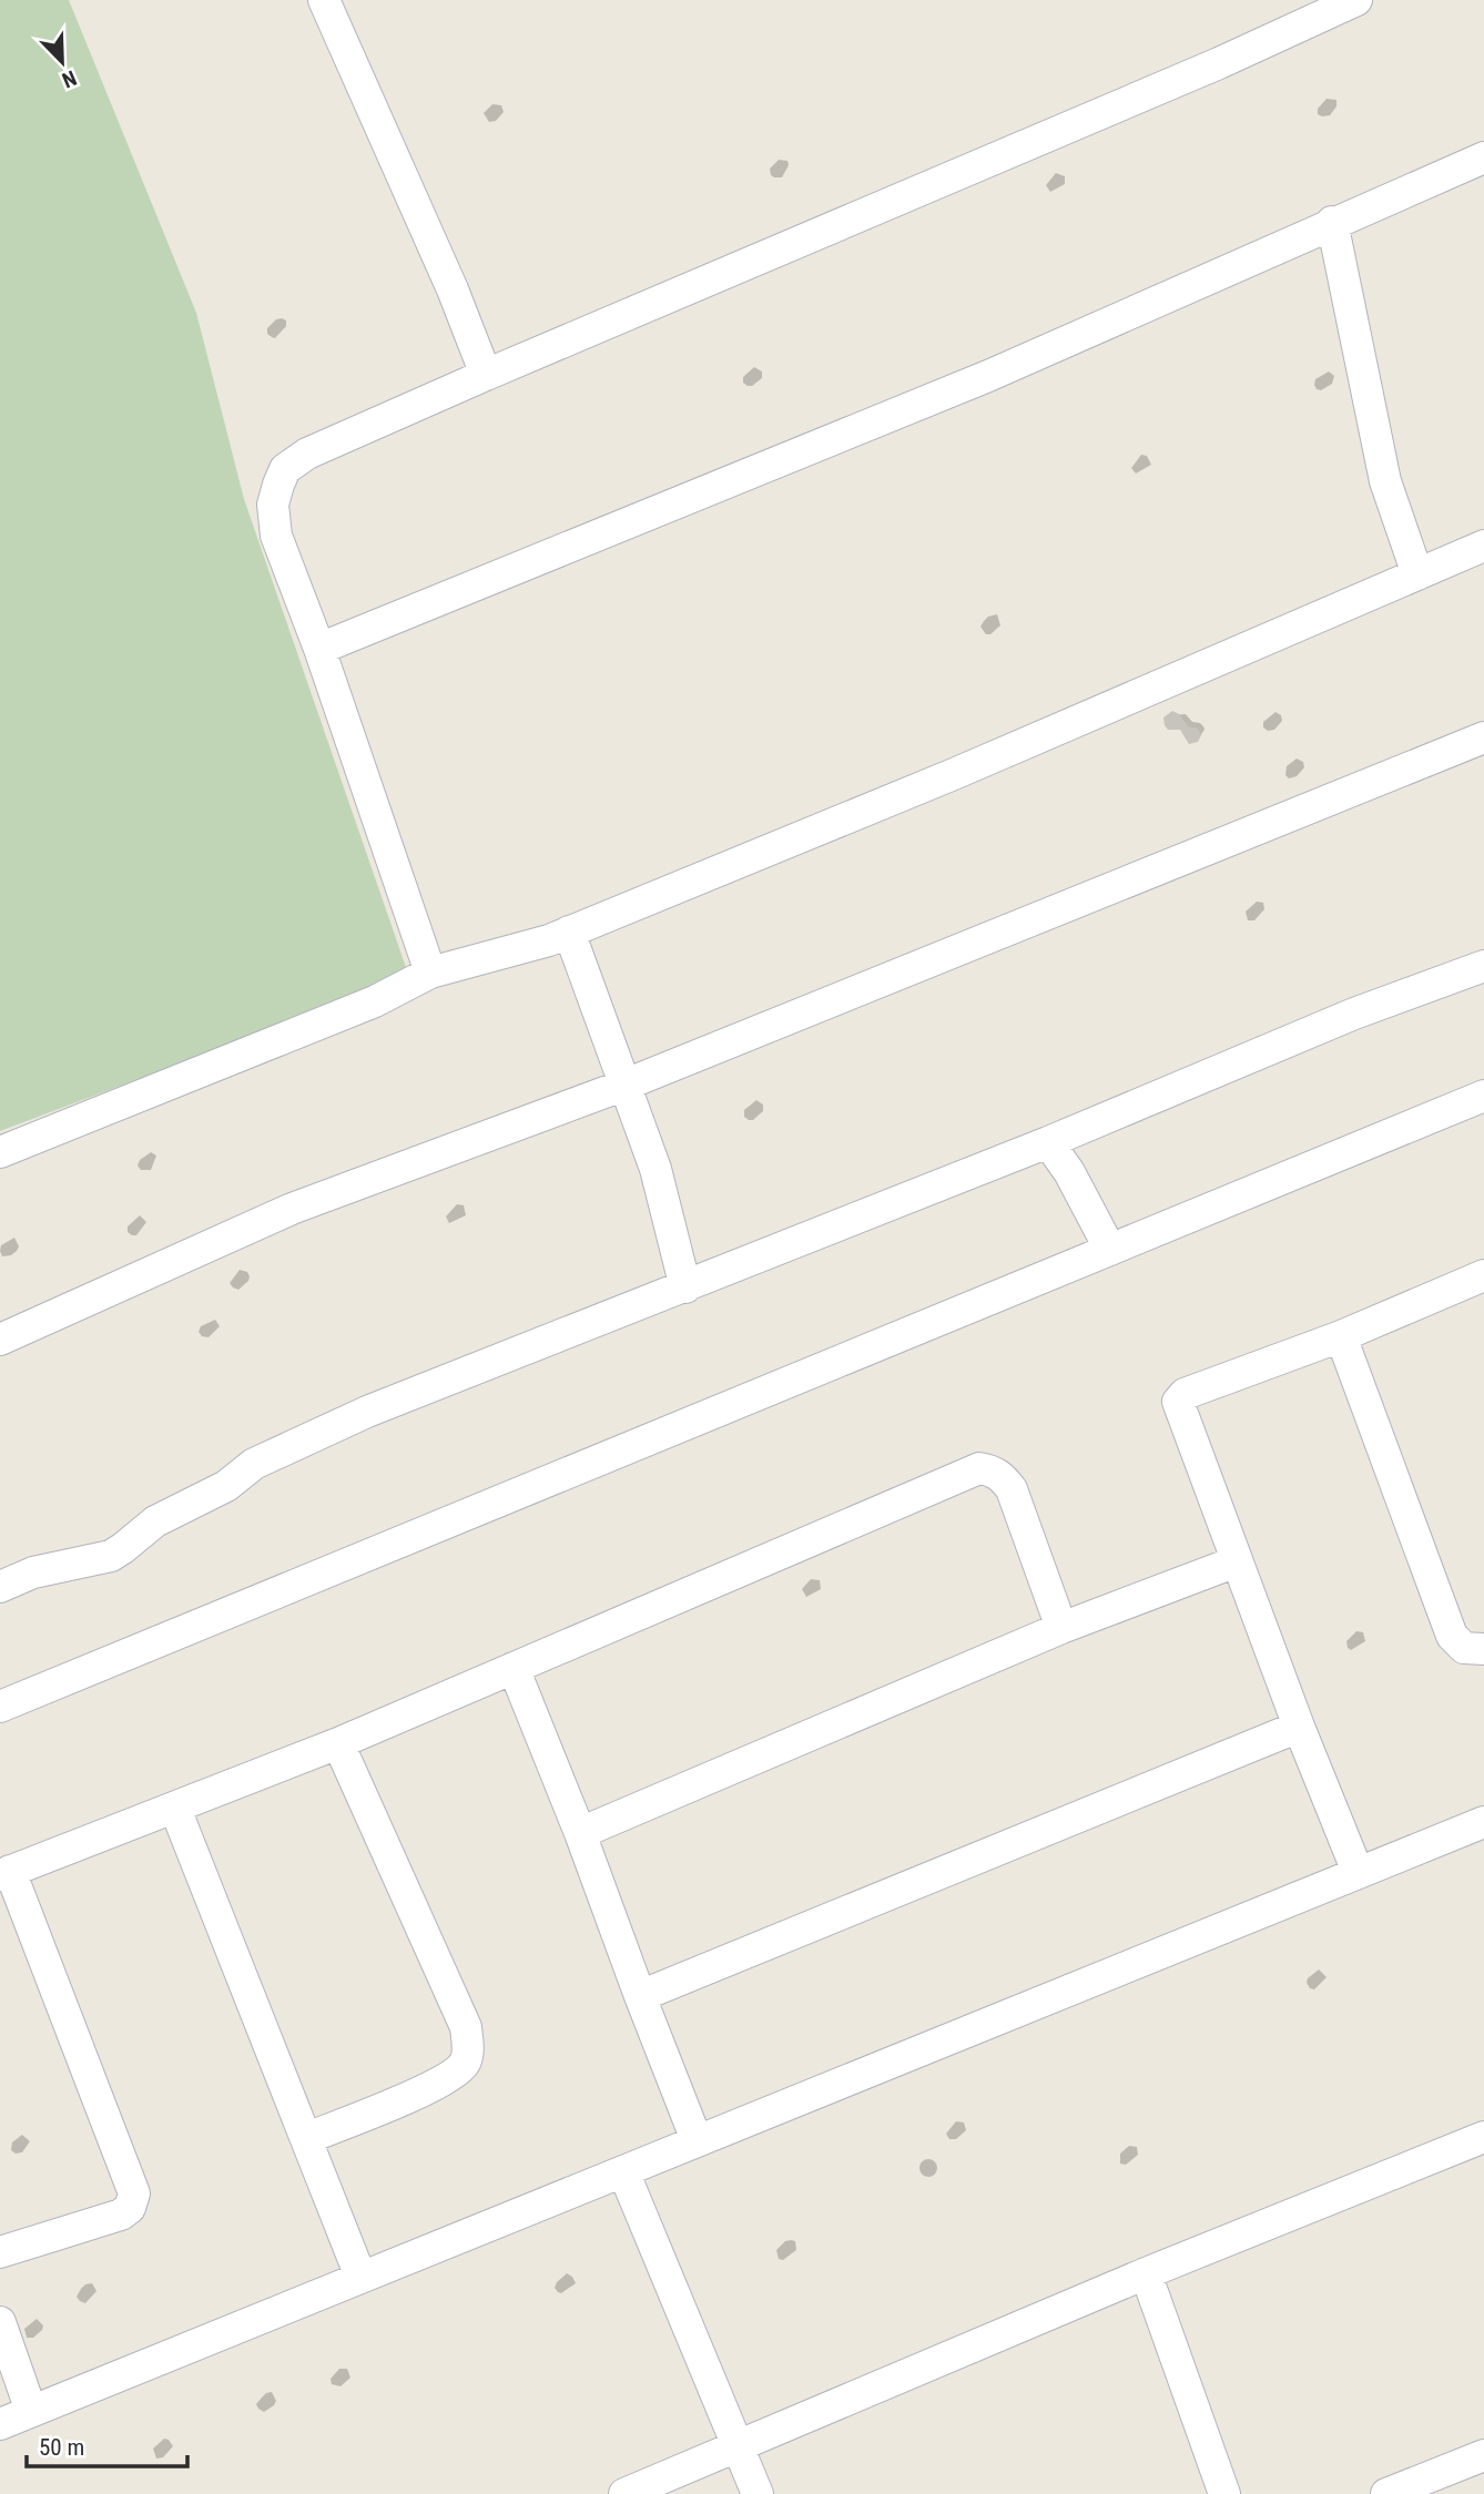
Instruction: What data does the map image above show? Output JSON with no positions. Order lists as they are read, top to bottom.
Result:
{
  "scale_bar": "50 m",
  "north": "bottom right"
}
